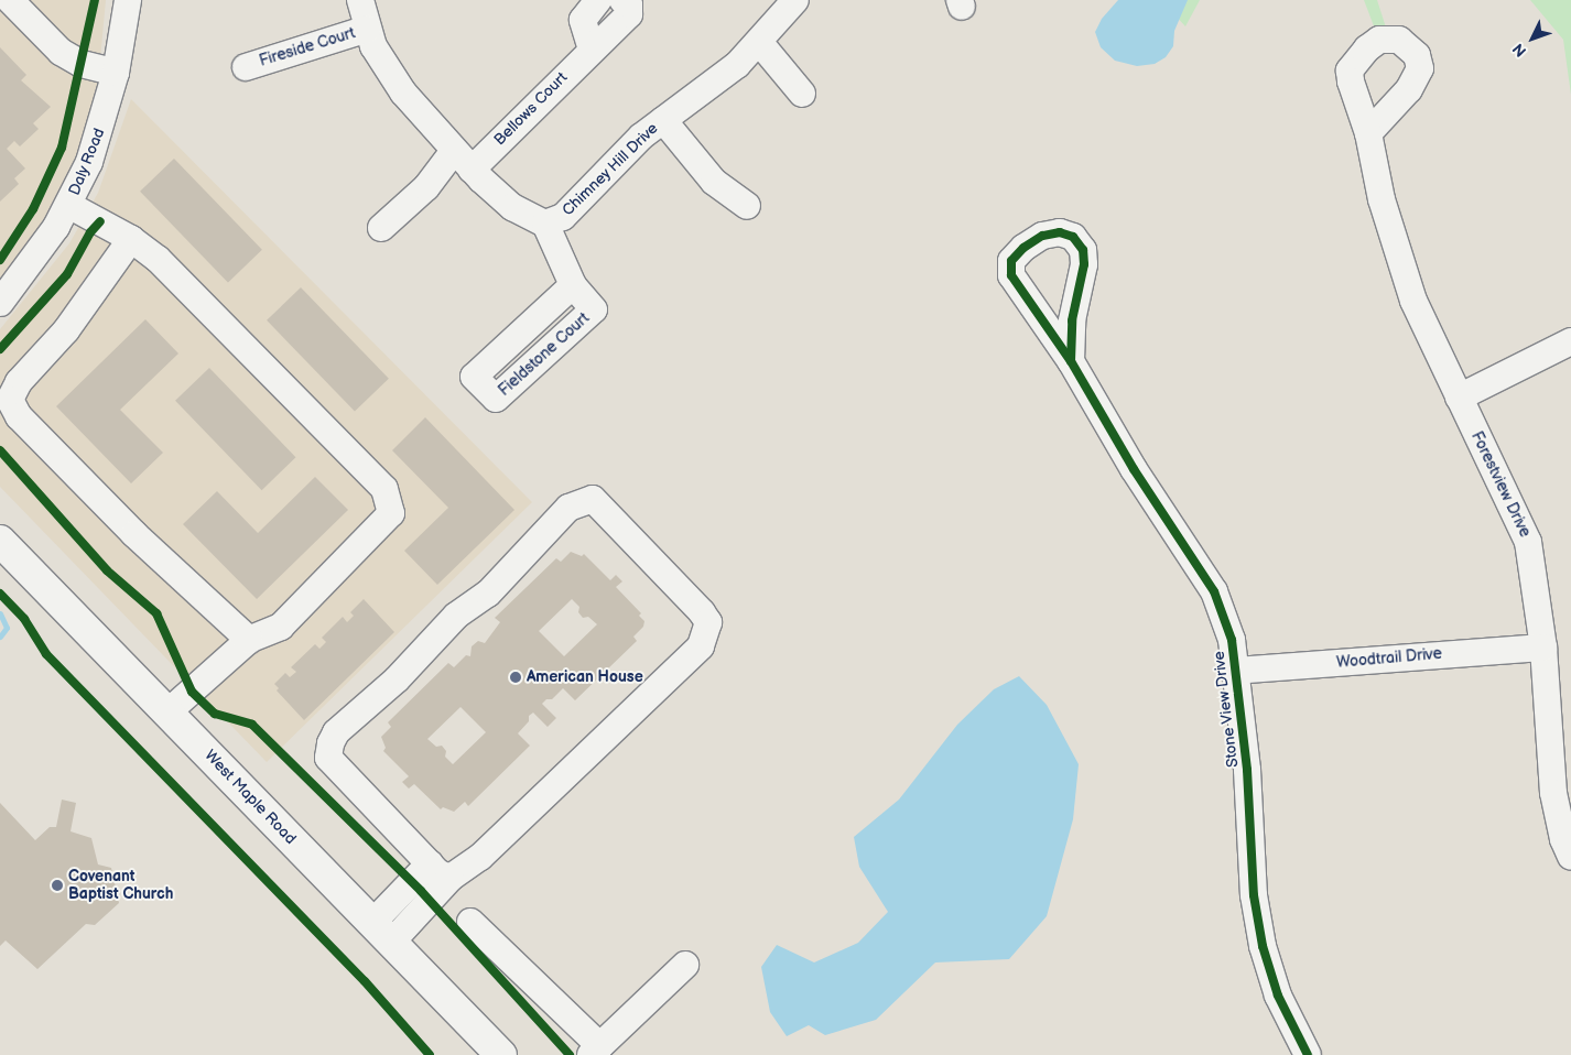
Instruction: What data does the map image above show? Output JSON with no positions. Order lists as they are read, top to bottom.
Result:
{
  "streets": {
    "main road": ["West Maple Road"],
    "street": [
      "Fireside Court",
      "Bellows Court",
      "Daly Road",
      "Chimney Hill Drive",
      "Fieldstone Court",
      "Forestview Drive",
      "Woodtrail Drive",
      "Stone View Drive"
    ]
  },
  "crossings": [
    ["Fireside Court", "Chimney Hill Drive"],
    ["Bellows Court", "Chimney Hill Drive"],
    ["Chimney Hill Drive", "Fieldstone Court"],
    ["Forestview Drive", "Woodtrail Drive"],
    ["Woodtrail Drive", "Stone View Drive"]
  ],
  "places": ["American House", "Covenant Baptist Church"],
  "north": "bottom left"
}
